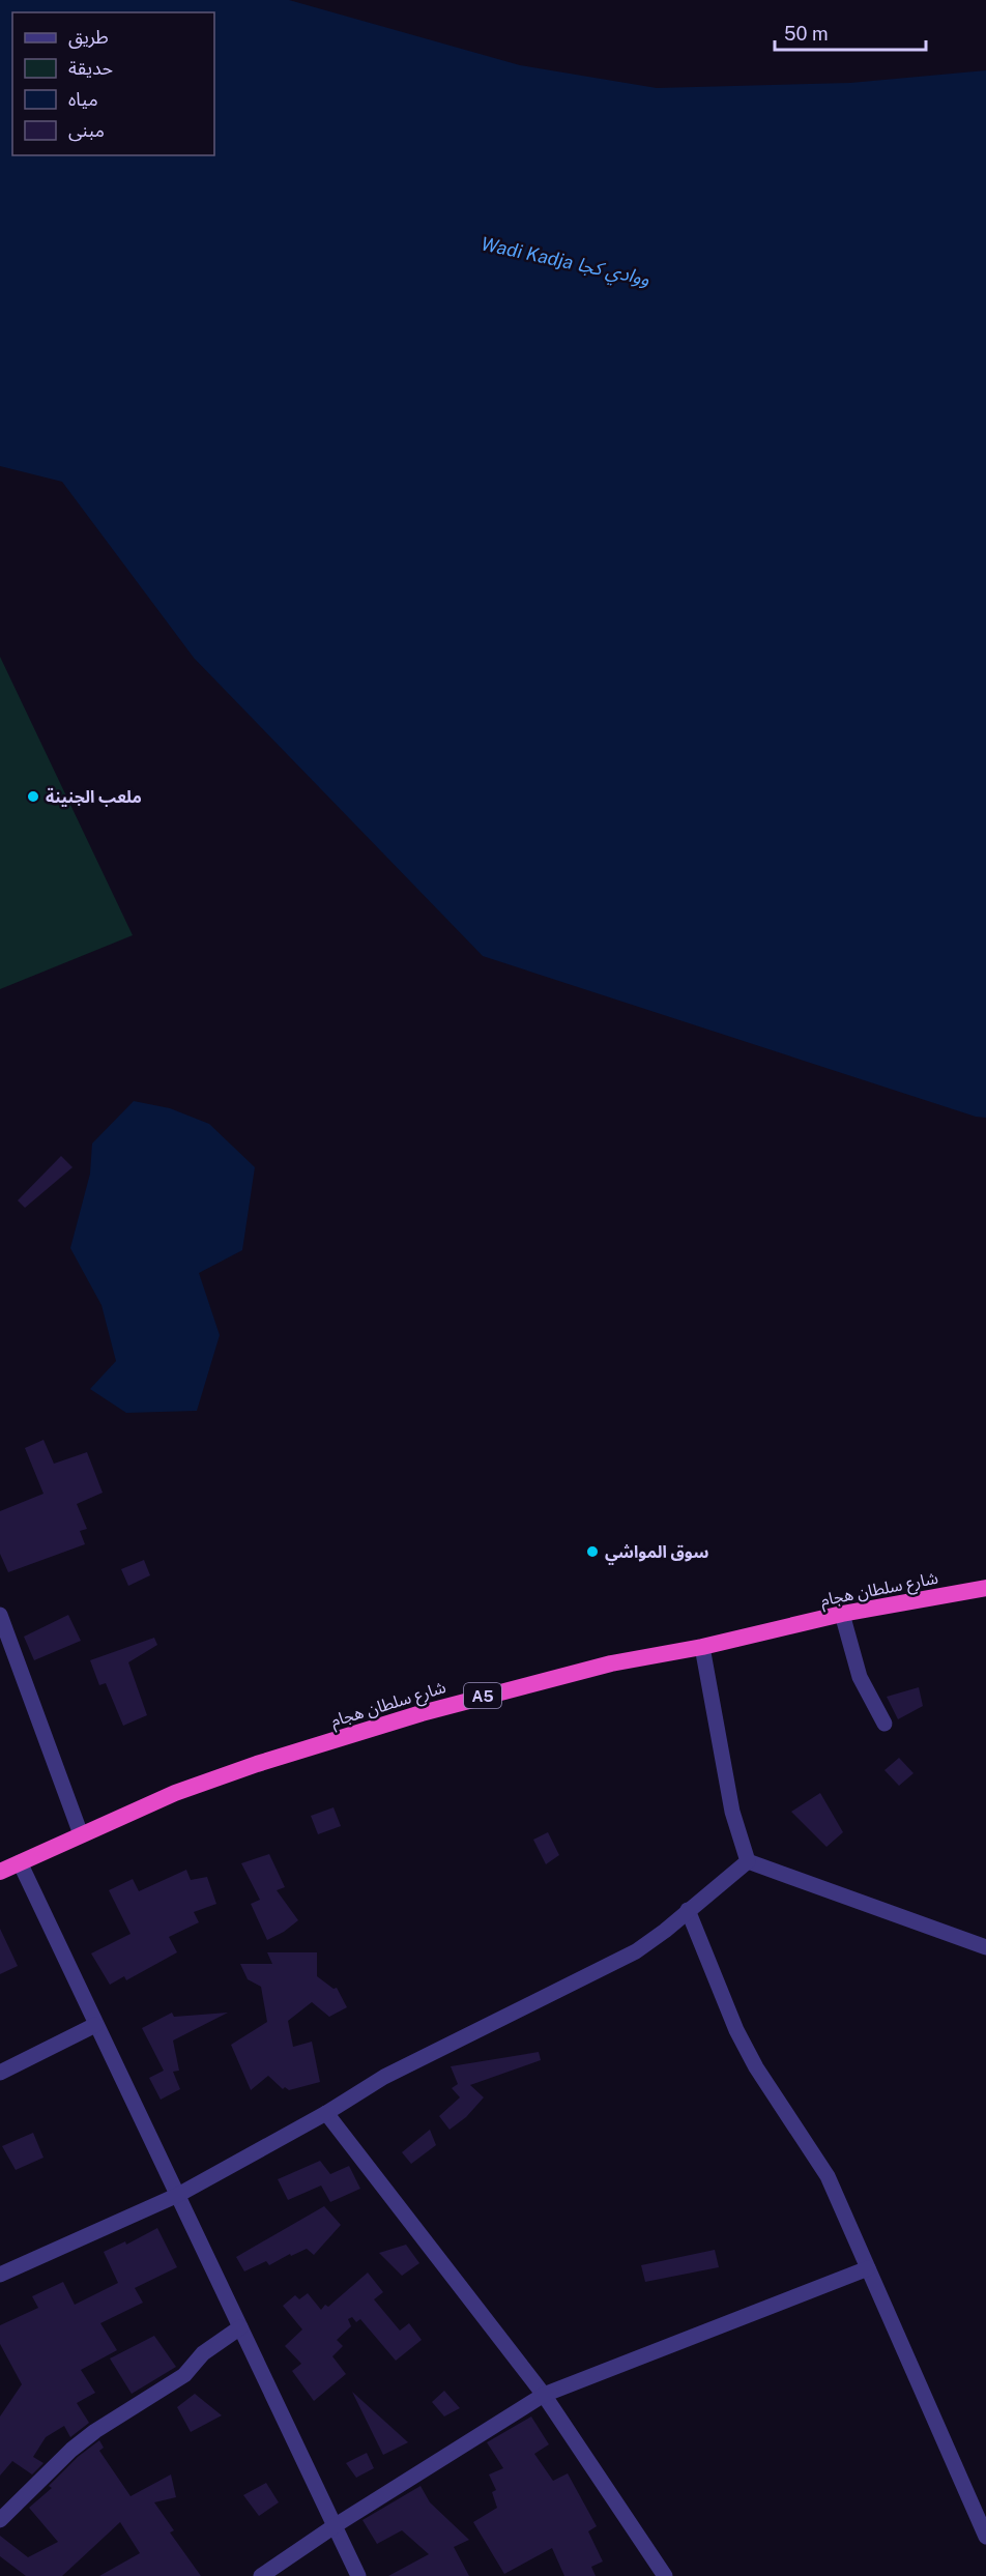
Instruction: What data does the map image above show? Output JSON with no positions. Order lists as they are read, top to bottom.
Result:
{
  "streets": {
    "highway": ["شارع سلطان هجام", "A5"]
  },
  "water": ["Wadi Kadja ووادي كجا"],
  "places": ["ملعب الجنينة", "سوق المواشي"],
  "legend": [
    "طريق",
    "حديقة",
    "مياه",
    "مبنى"
  ],
  "scale_bar": "50 m"
}
